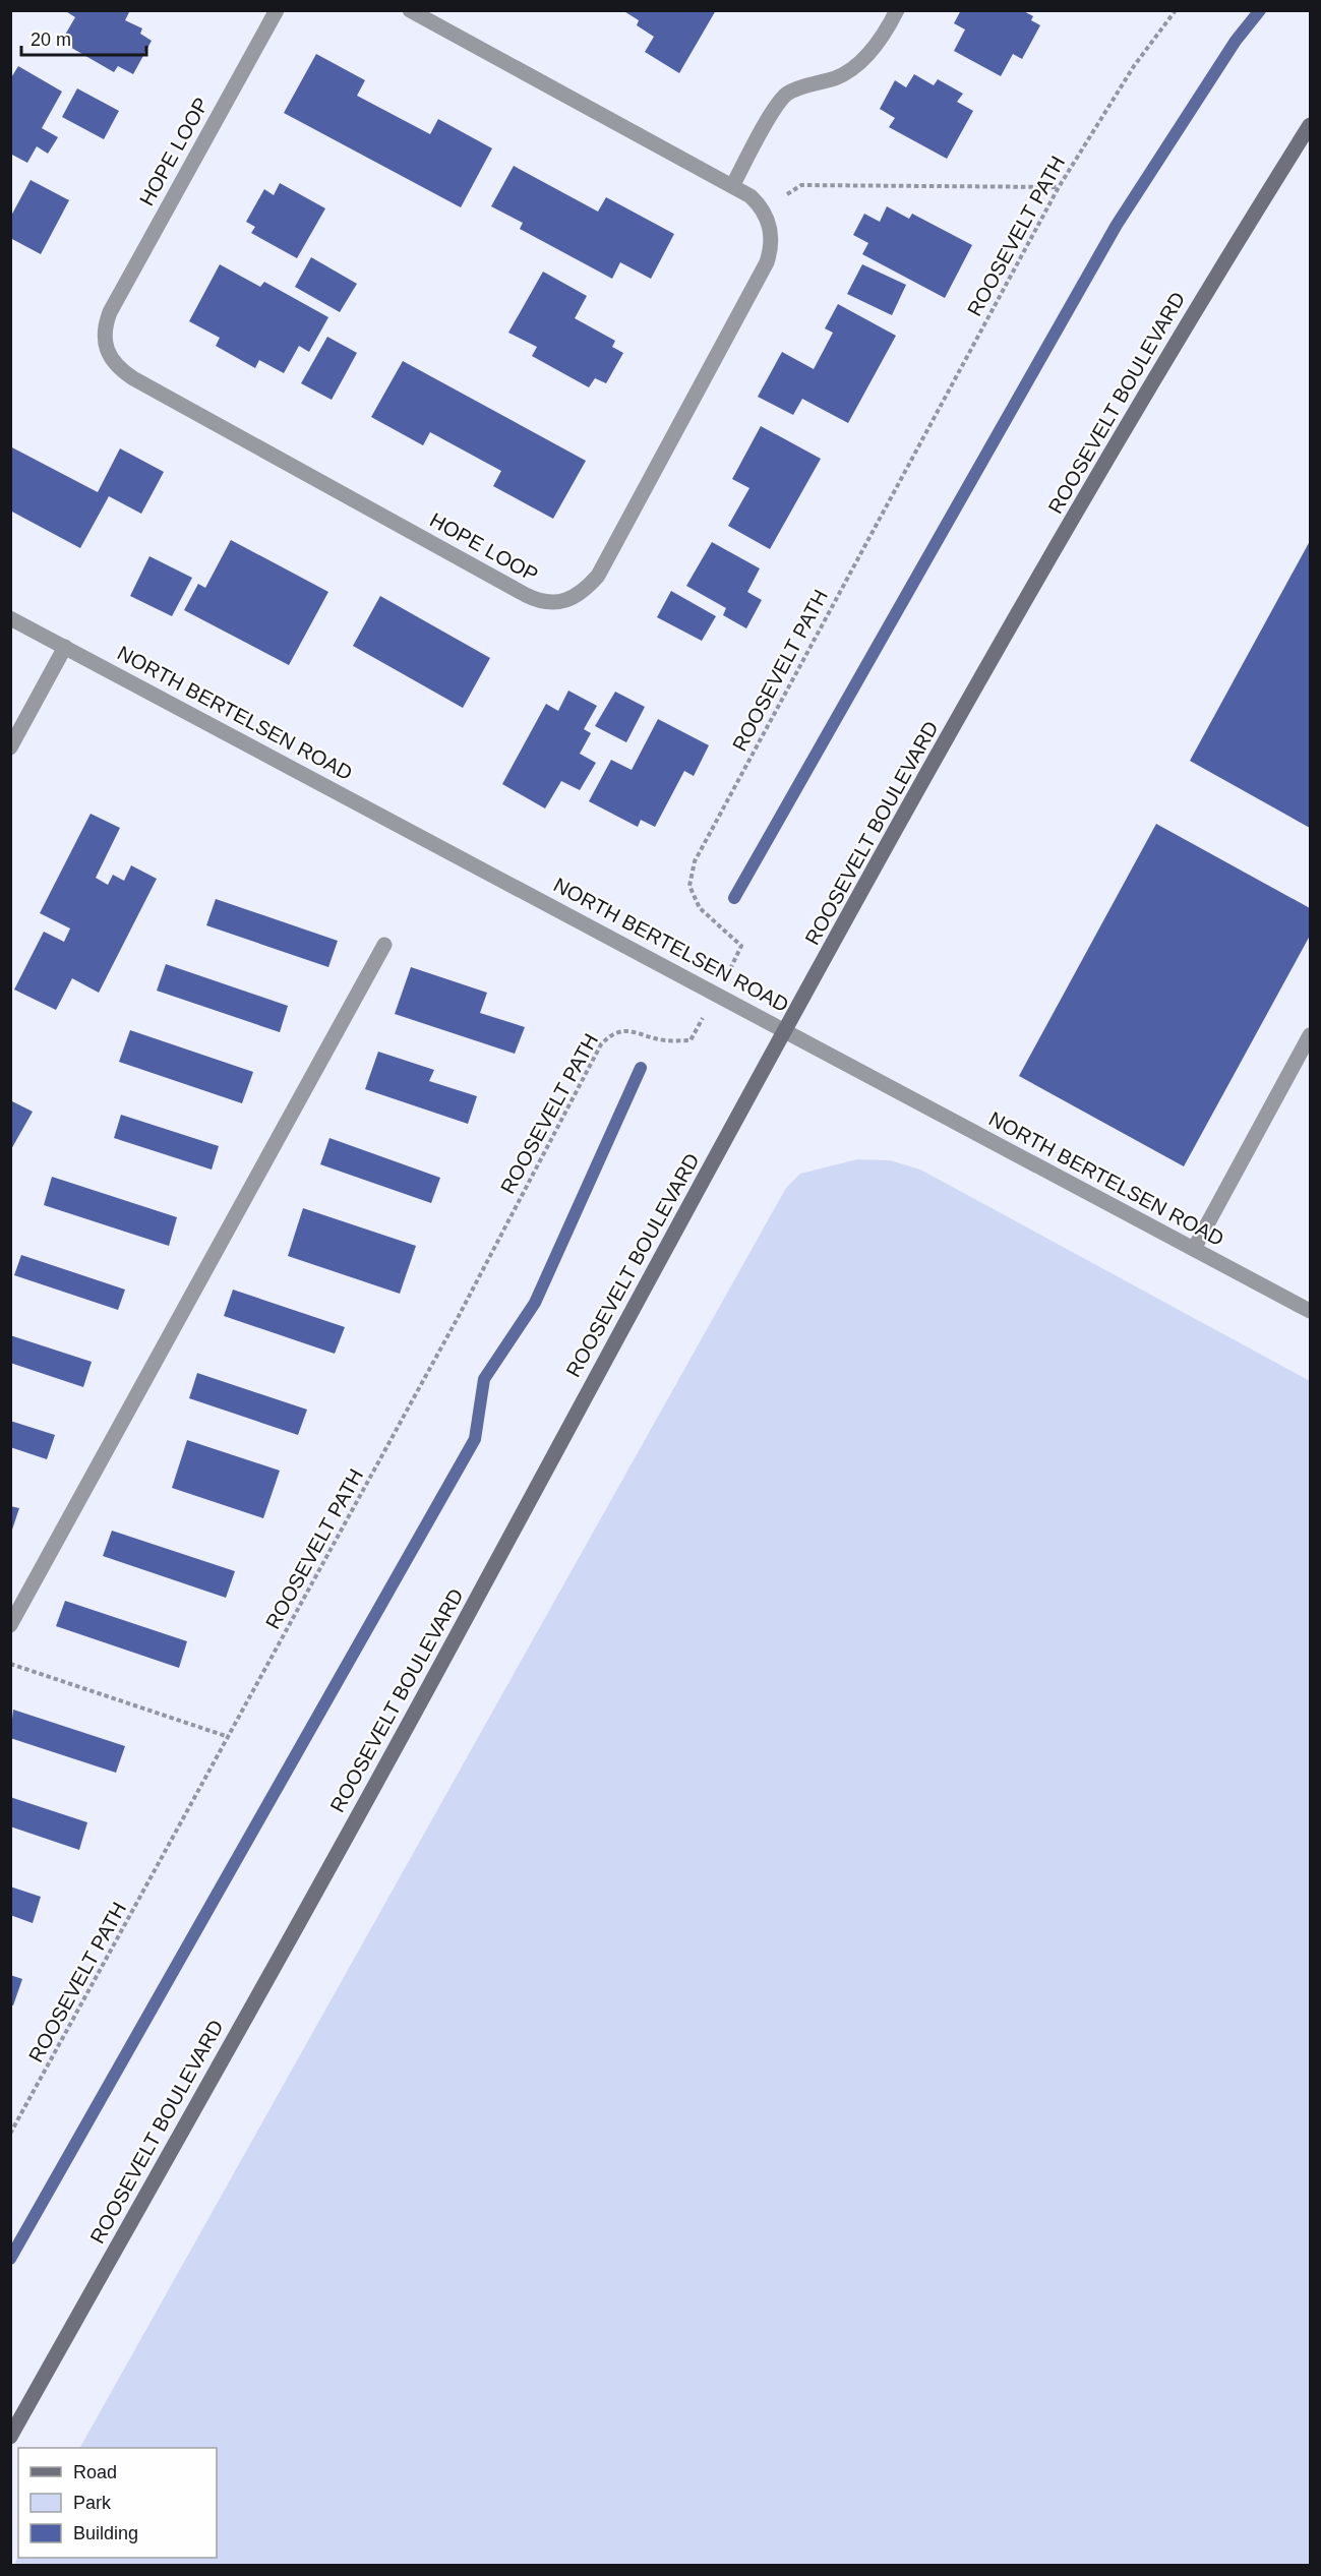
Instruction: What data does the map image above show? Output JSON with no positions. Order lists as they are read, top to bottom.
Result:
{
  "streets": {
    "main road": ["ROOSEVELT BOULEVARD"],
    "street": ["HOPE LOOP", "NORTH BERTELSEN ROAD"],
    "path": ["ROOSEVELT PATH"]
  },
  "crossings": [
    ["ROOSEVELT PATH", "NORTH BERTELSEN ROAD"],
    ["ROOSEVELT BOULEVARD", "NORTH BERTELSEN ROAD"]
  ],
  "legend": ["Road", "Park", "Building"],
  "scale_bar": "20 m"
}
